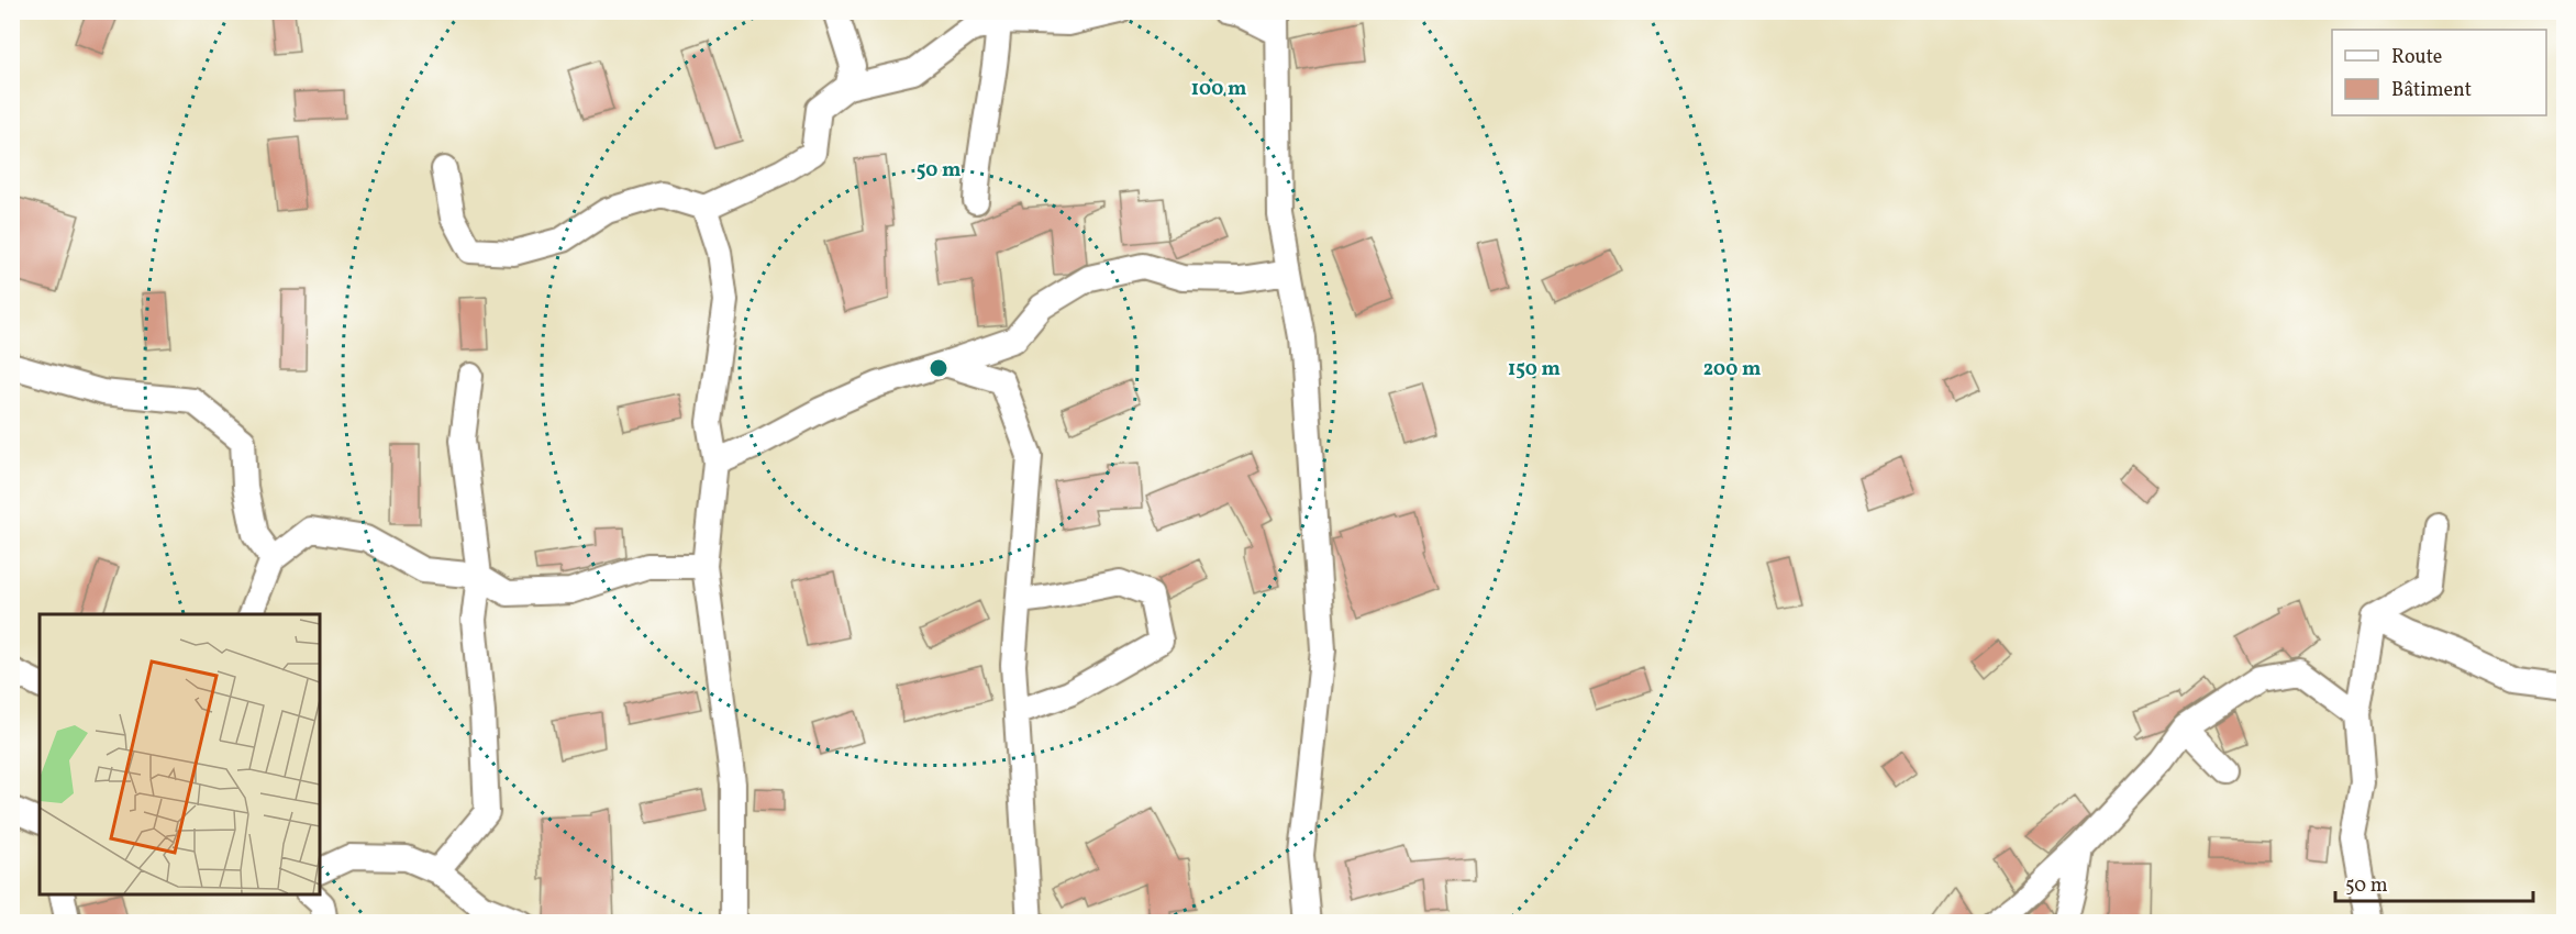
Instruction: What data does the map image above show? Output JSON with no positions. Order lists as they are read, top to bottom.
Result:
{
  "legend": ["Route", "Bâtiment"],
  "scale_bar": "50 m",
  "rings": [
    "100 m",
    "50 m",
    "150 m",
    "200 m"
  ]
}
